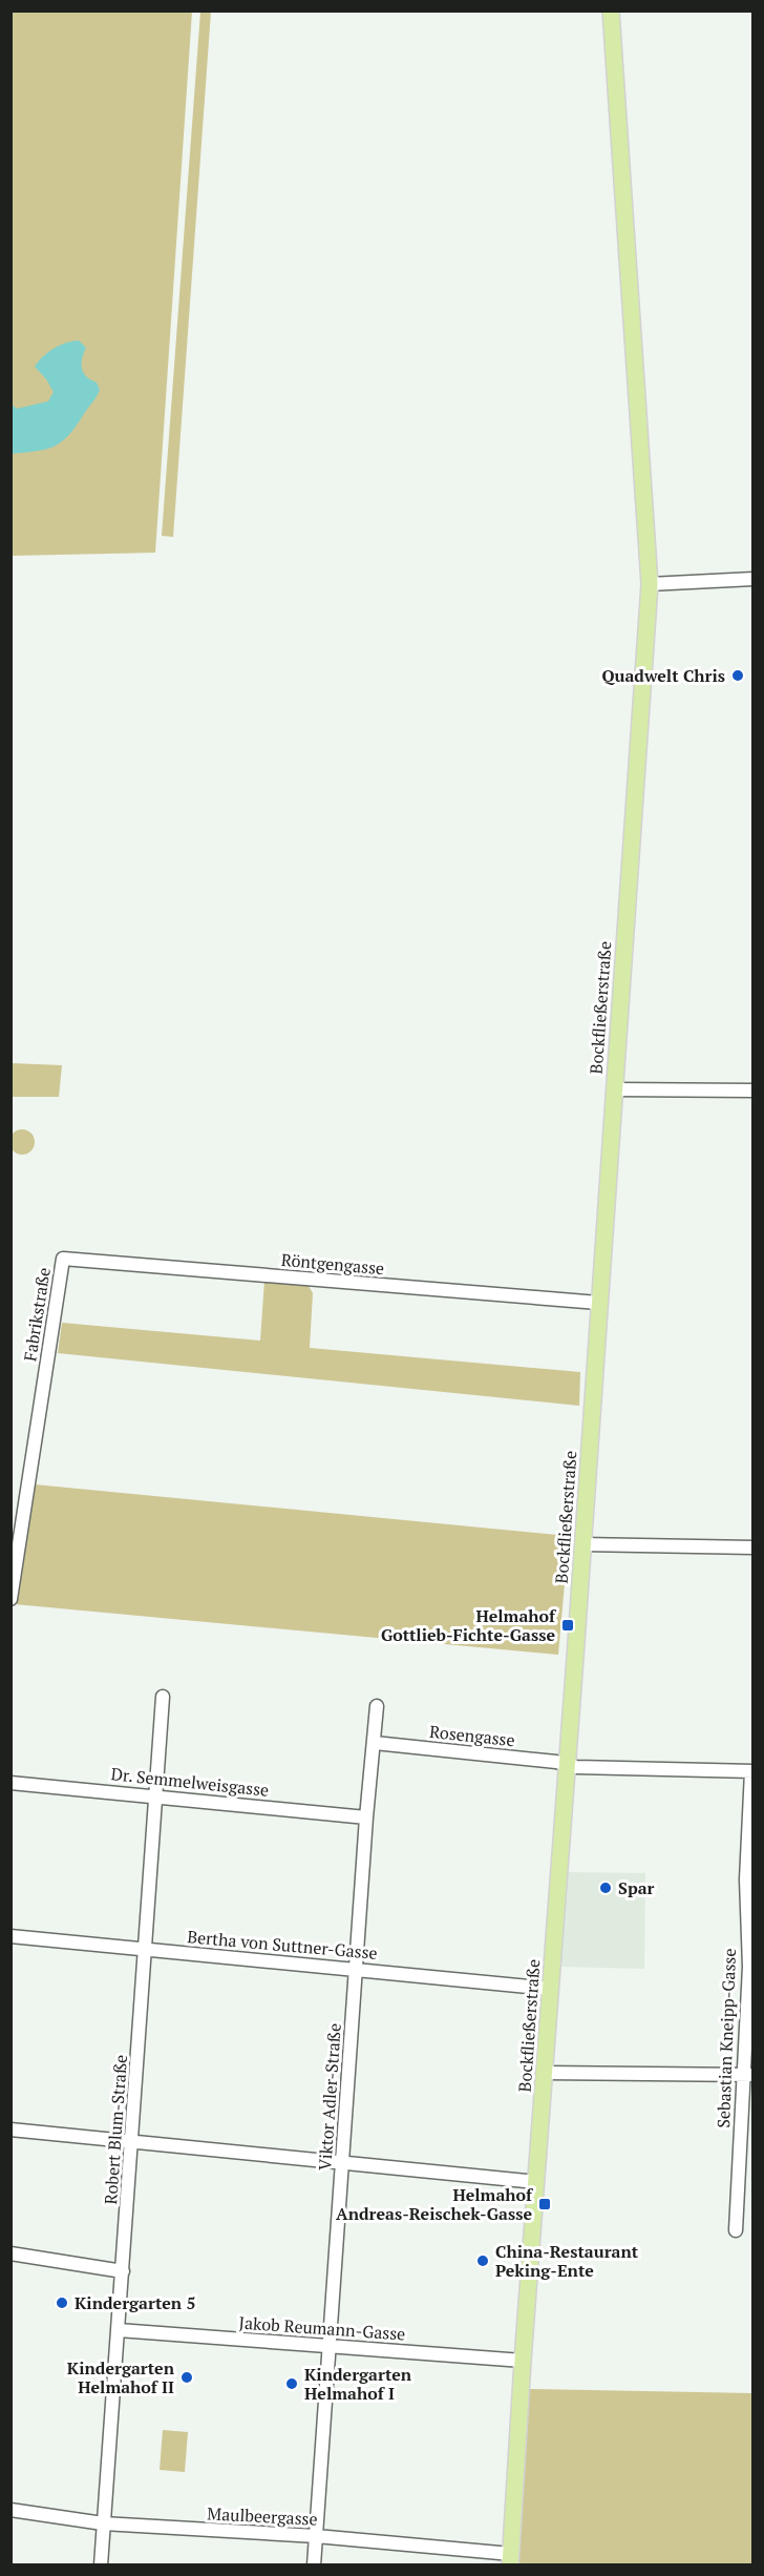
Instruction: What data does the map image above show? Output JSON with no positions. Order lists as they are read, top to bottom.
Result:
{
  "streets": {
    "main road": ["Bockfließerstraße"],
    "street": [
      "Röntgengasse",
      "Fabrikstraße",
      "Rosengasse",
      "Dr. Semmelweisgasse",
      "Bertha von Suttner-Gasse",
      "Sebastian Kneipp-Gasse",
      "Viktor Adler-Straße",
      "Robert Blum-Straße",
      "Jakob Reumann-Gasse",
      "Maulbeergasse"
    ]
  },
  "crossings": [
    ["Bockfließerstraße", "Röntgengasse"],
    ["Bockfließerstraße", "Rosengasse"],
    ["Bockfließerstraße", "Bertha von Suttner-Gasse"],
    ["Bockfließerstraße", "Jakob Reumann-Gasse"],
    ["Bockfließerstraße", "Maulbeergasse"],
    ["Röntgengasse", "Fabrikstraße"],
    ["Rosengasse", "Sebastian Kneipp-Gasse"],
    ["Rosengasse", "Viktor Adler-Straße"],
    ["Dr. Semmelweisgasse", "Viktor Adler-Straße"],
    ["Dr. Semmelweisgasse", "Robert Blum-Straße"],
    ["Bertha von Suttner-Gasse", "Viktor Adler-Straße"],
    ["Bertha von Suttner-Gasse", "Robert Blum-Straße"],
    ["Viktor Adler-Straße", "Jakob Reumann-Gasse"],
    ["Viktor Adler-Straße", "Maulbeergasse"],
    ["Robert Blum-Straße", "Jakob Reumann-Gasse"],
    ["Robert Blum-Straße", "Maulbeergasse"]
  ],
  "places": {
    "other": [
      "Quadwelt Chris",
      "Spar",
      "China-Restaurant Peking-Ente",
      "Kindergarten 5",
      "Kindergarten Helmahof II",
      "Kindergarten Helmahof I"
    ],
    "transit": ["Helmahof Gottlieb-Fichte-Gasse", "Helmahof Andreas-Reischek-Gasse"]
  }
}
